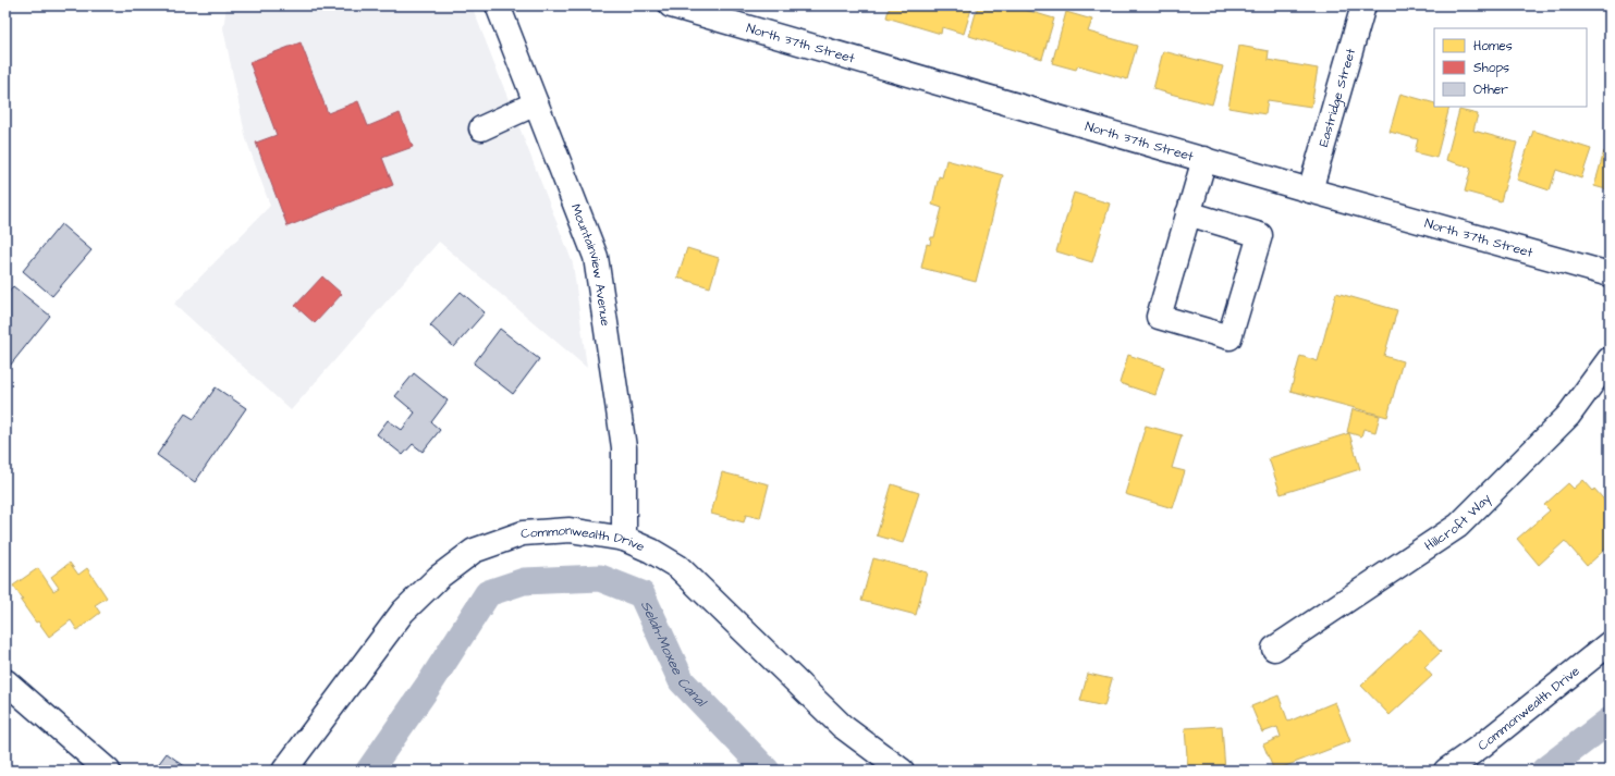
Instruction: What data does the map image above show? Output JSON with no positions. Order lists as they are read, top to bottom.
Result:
{
  "streets": {
    "street": [
      "North 37th Street",
      "Eastridge Street",
      "Mountainview Avenue",
      "Hillcroft Way",
      "Commonwealth Drive"
    ]
  },
  "crossings": [
    ["North 37th Street", "Eastridge Street"],
    ["Mountainview Avenue", "Commonwealth Drive"]
  ],
  "water": ["Selah-Moxee Canal"],
  "legend": ["Homes", "Shops", "Other"]
}
